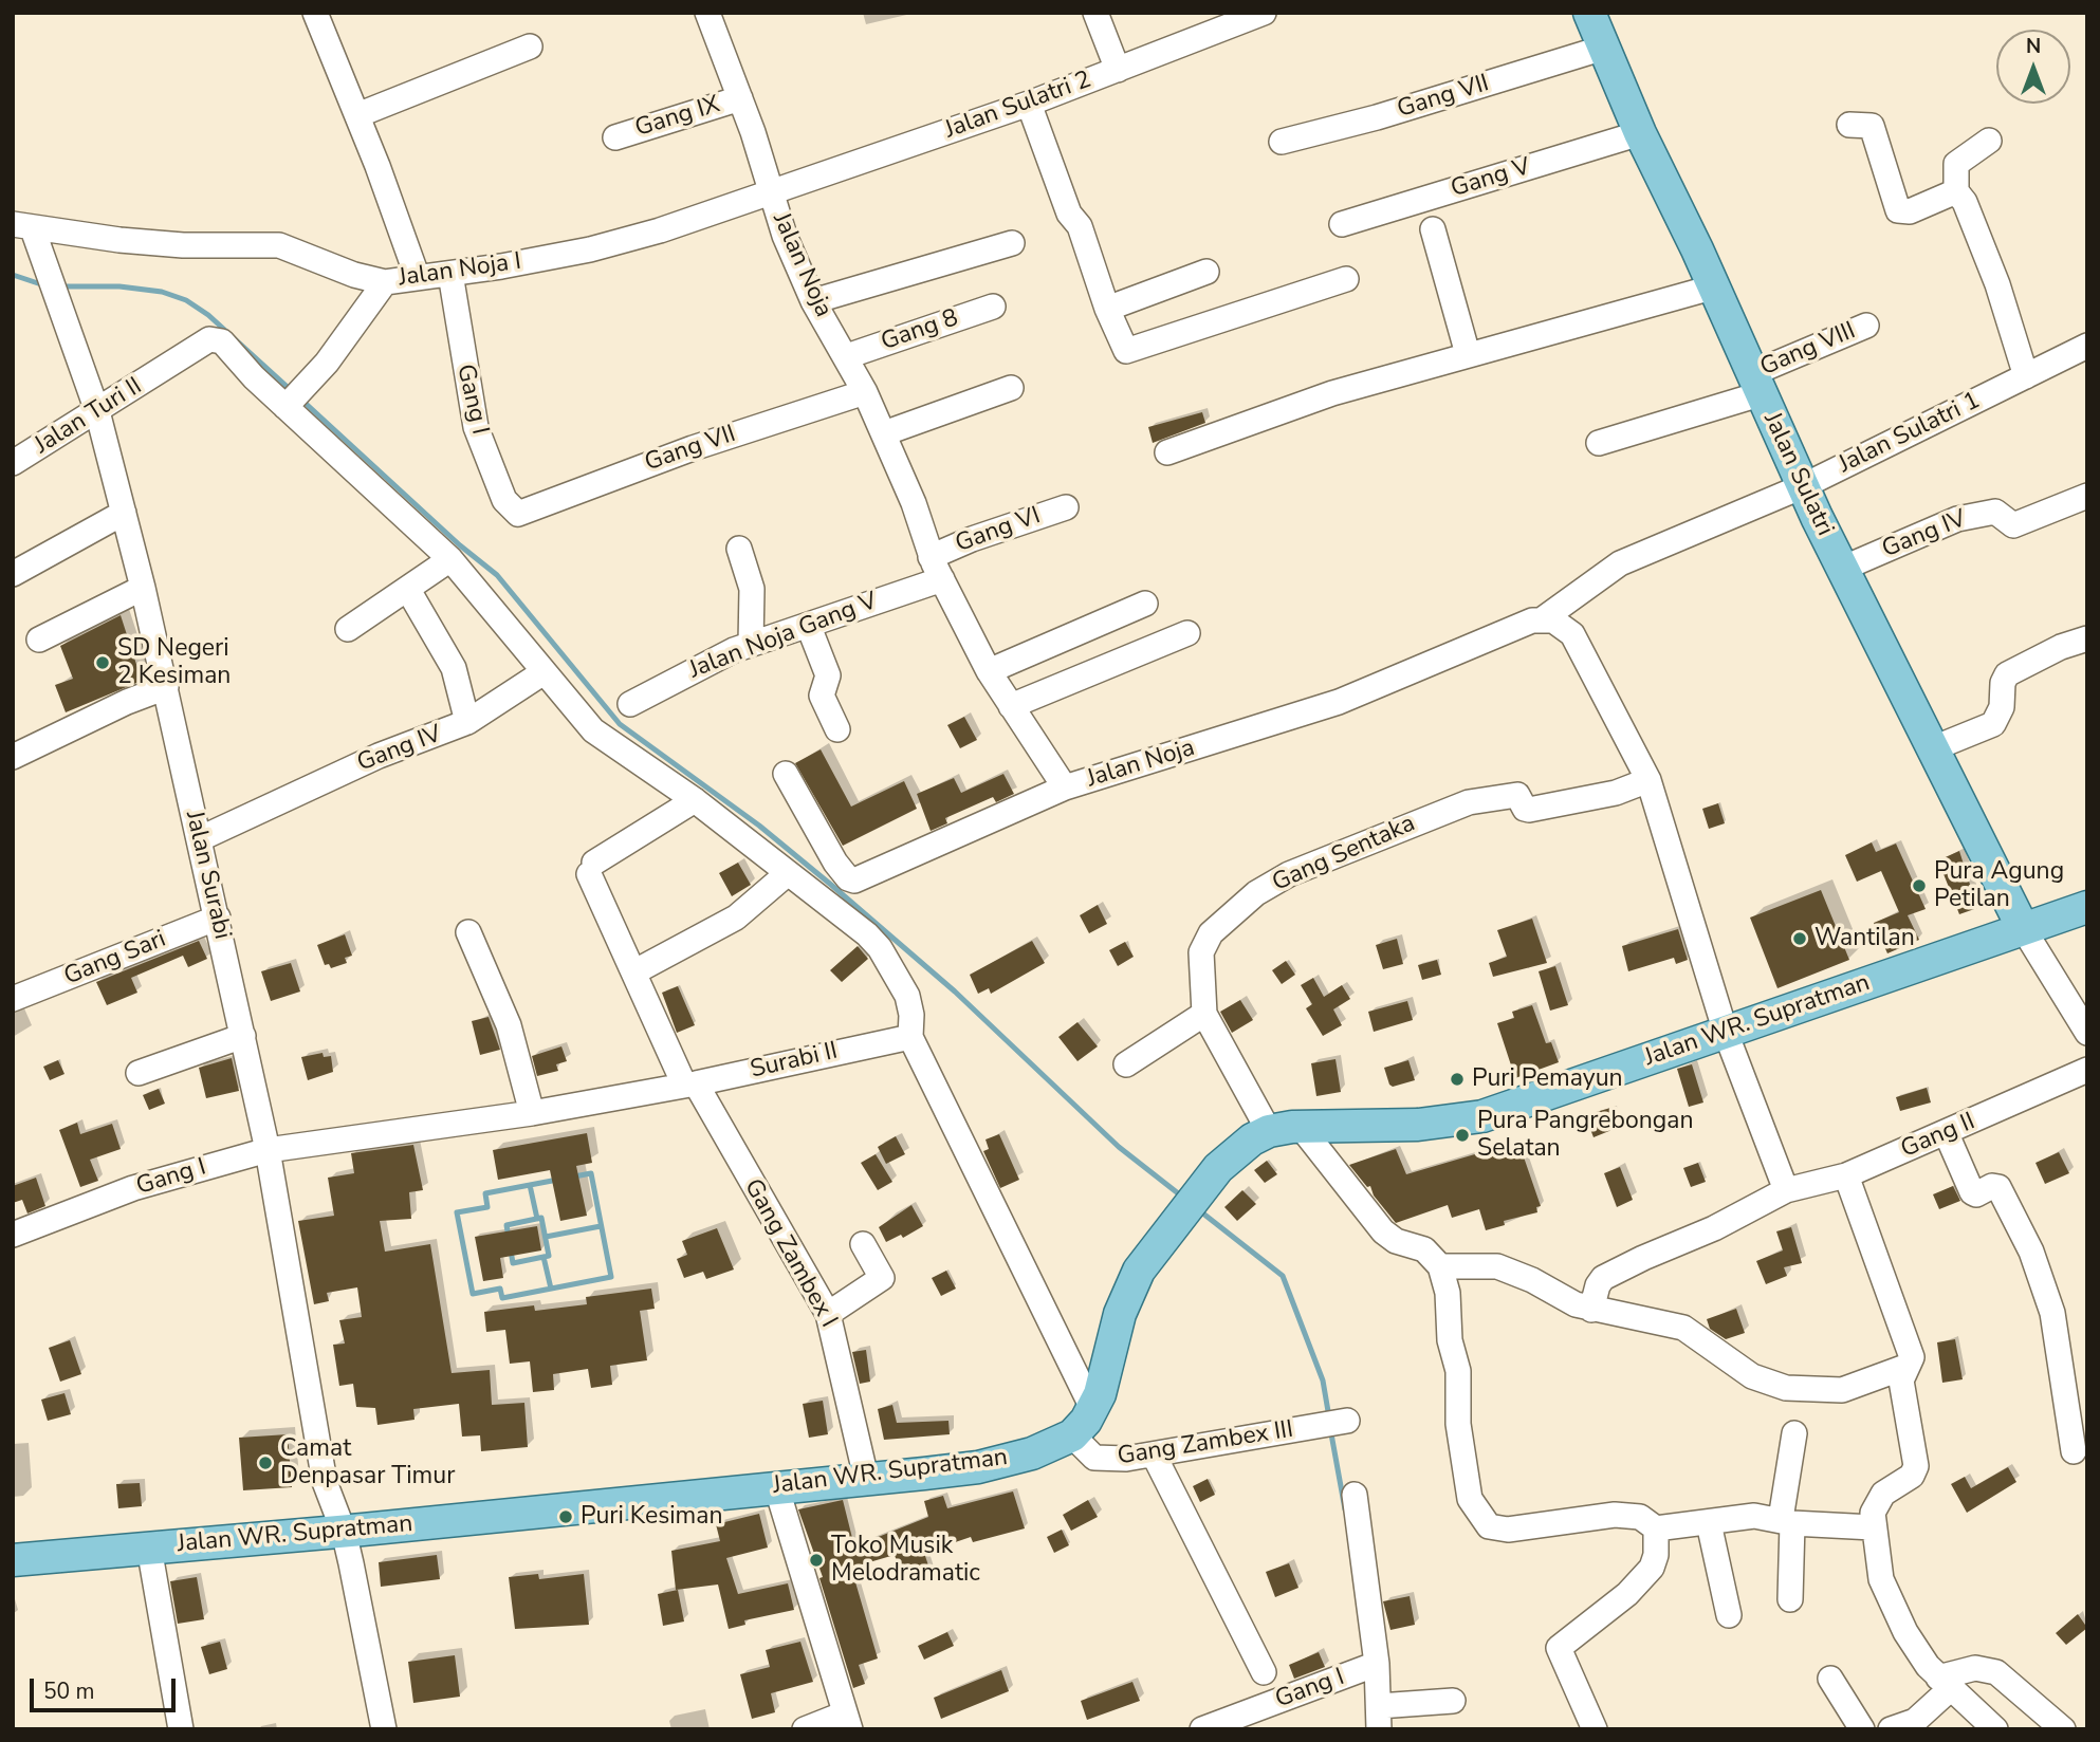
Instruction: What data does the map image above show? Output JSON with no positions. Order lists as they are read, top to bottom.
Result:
{
  "streets": {
    "main road": ["Jalan Sulatri", "Jalan WR. Supratman"],
    "street": [
      "Gang VII",
      "Jalan Sulatri 2",
      "Gang IX",
      "Gang V",
      "Jalan Noja",
      "Jalan Noja I",
      "Gang 8",
      "Gang VIII",
      "Gang I",
      "Jalan Turi II",
      "Jalan Sulatri 1",
      "Gang VI",
      "Gang IV",
      "Jalan Noja Gang V",
      "Gang Sentaka",
      "Jalan Surabi",
      "Gang Sari",
      "Surabi II",
      "Gang II",
      "Gang Zambex I",
      "Gang Zambex III"
    ]
  },
  "crossings": [
    ["Gang VII", "Jalan Noja"],
    ["Gang VII", "Gang I"],
    ["Gang VII", "Jalan Sulatri"],
    ["Jalan Sulatri 2", "Jalan Noja"],
    ["Jalan Sulatri 2", "Jalan Noja I"],
    ["Gang IX", "Jalan Noja"],
    ["Gang V", "Jalan Sulatri"],
    ["Jalan Noja", "Jalan Noja I"],
    ["Jalan Noja", "Gang 8"],
    ["Jalan Noja", "Jalan Sulatri 1"],
    ["Jalan Noja", "Gang VI"],
    ["Jalan Noja", "Jalan Noja Gang V"],
    ["Jalan Noja I", "Gang I"],
    ["Jalan Noja I", "Jalan Surabi"],
    ["Gang VIII", "Jalan Sulatri"],
    ["Gang I", "Jalan Surabi"],
    ["Gang I", "Surabi II"],
    ["Jalan Turi II", "Jalan Surabi"],
    ["Jalan Sulatri 1", "Jalan Sulatri"],
    ["Jalan Sulatri", "Gang IV"],
    ["Jalan Sulatri", "Jalan WR. Supratman"],
    ["Gang IV", "Jalan Surabi"],
    ["Gang Sentaka", "Jalan WR. Supratman"],
    ["Jalan Surabi", "Gang Sari"],
    ["Jalan Surabi", "Jalan WR. Supratman"],
    ["Jalan Surabi", "Surabi II"],
    ["Jalan WR. Supratman", "Gang Zambex I"],
    ["Jalan WR. Supratman", "Gang Zambex III"],
    ["Surabi II", "Gang Zambex I"]
  ],
  "places": [
    "SD Negeri 2 Kesiman",
    "Pura Agung Petilan",
    "Wantilan",
    "Puri Pemayun",
    "Pura Pangrebongan Selatan",
    "Camat Denpasar Timur",
    "Puri Kesiman",
    "Toko Musik Melodramatic"
  ],
  "scale_bar": "50 m",
  "north": "top"
}
